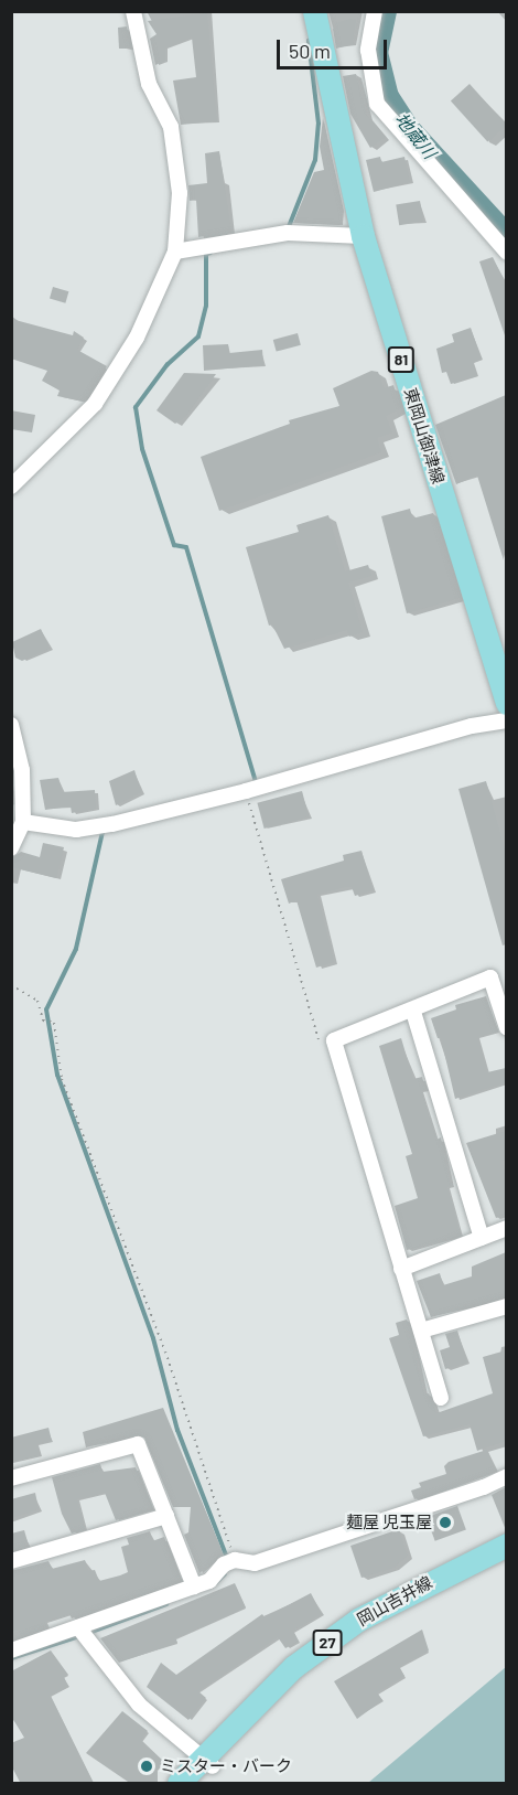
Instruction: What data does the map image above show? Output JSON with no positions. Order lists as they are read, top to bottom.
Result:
{
  "streets": {
    "main road": [
      "81",
      "東岡山御津線",
      "岡山吉井線",
      "27"
    ]
  },
  "water": ["地蔵川"],
  "places": ["麺屋 児玉屋", "ミスター・バーク"],
  "scale_bar": "50 m"
}
